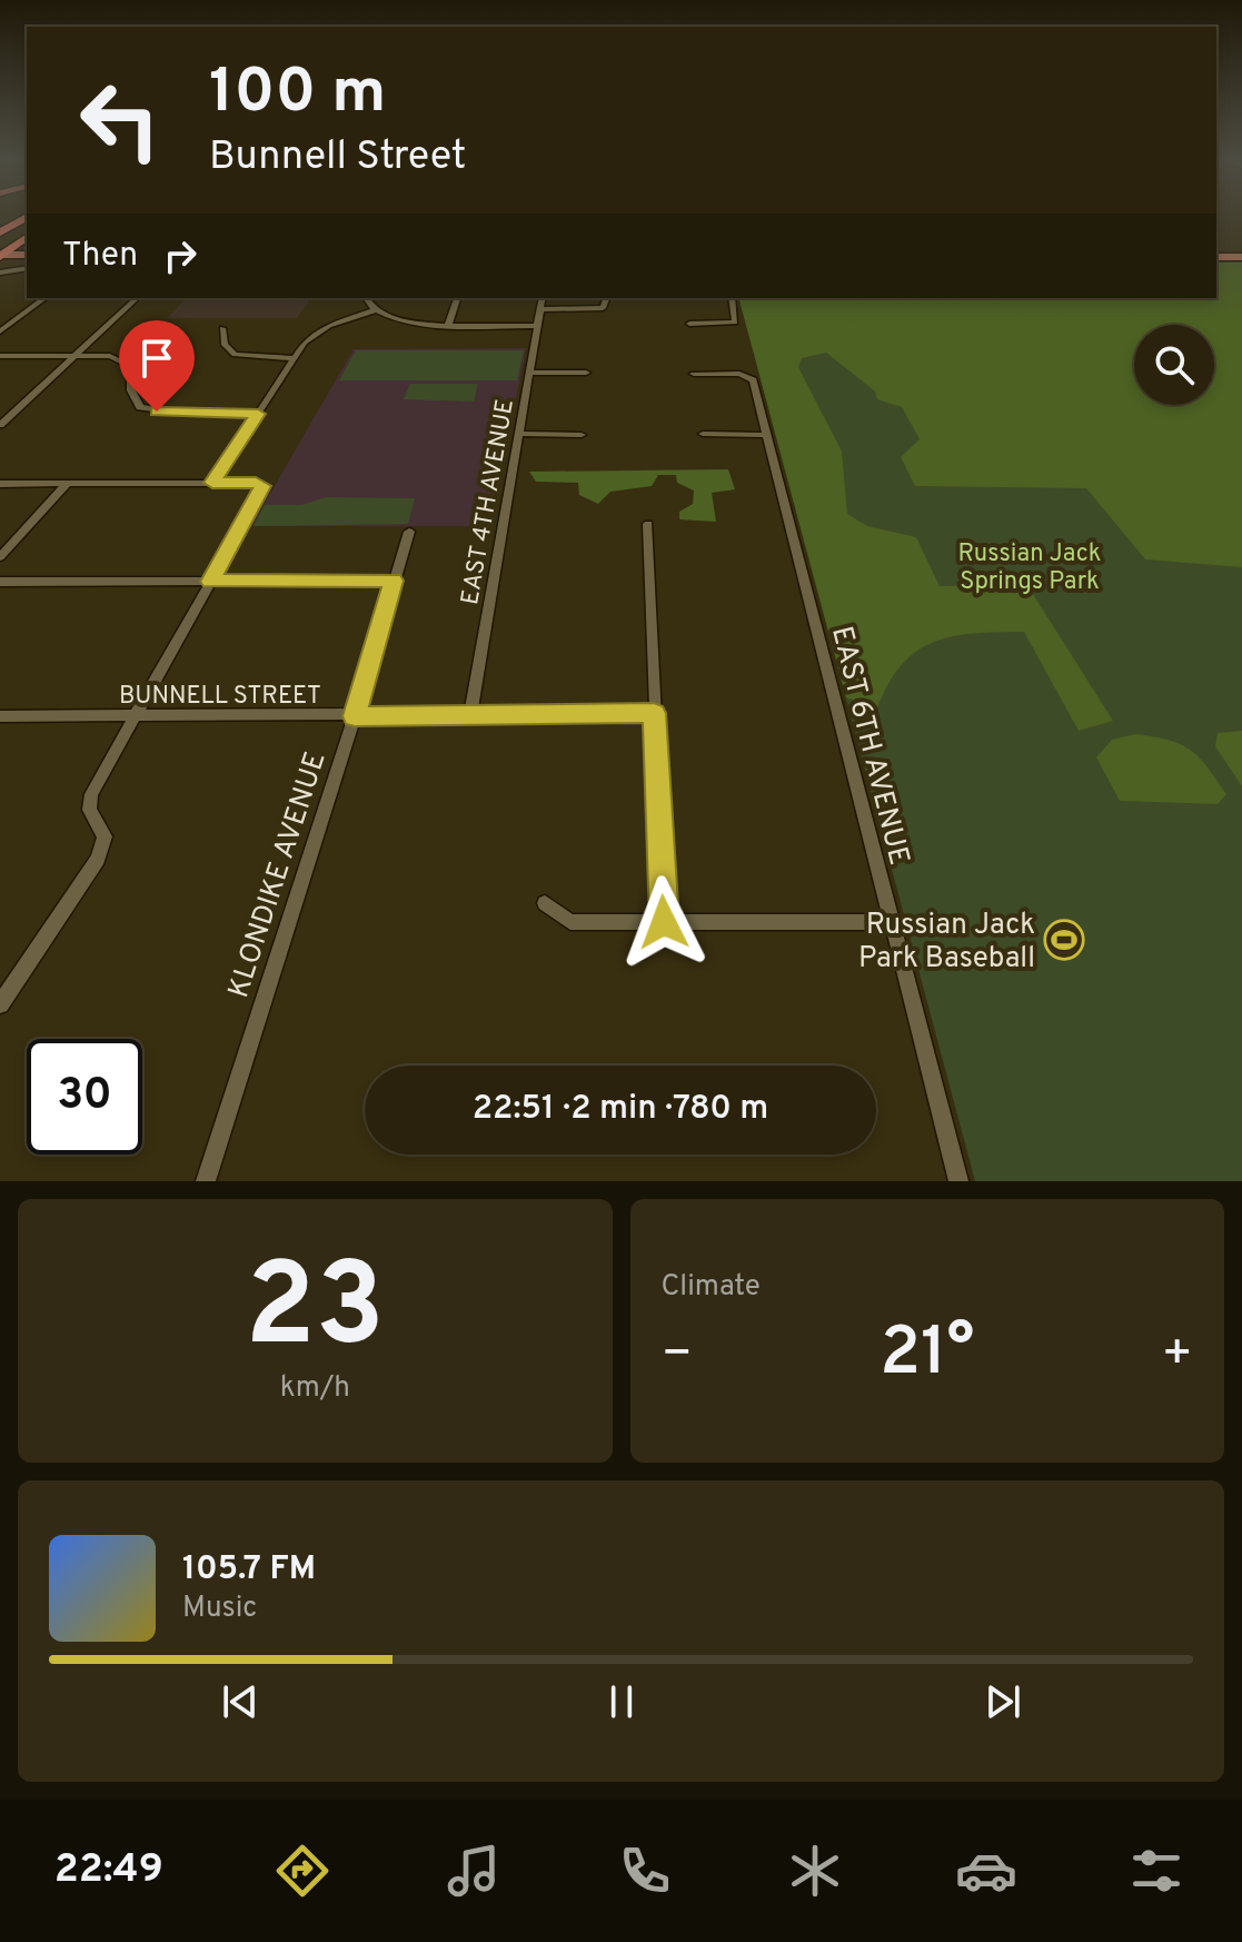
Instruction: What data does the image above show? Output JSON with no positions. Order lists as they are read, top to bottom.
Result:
{
  "streets": {
    "street": [
      "EAST 4TH AVENUE",
      "BUNNELL STREET",
      "EAST 6TH AVENUE",
      "KLONDIKE AVENUE"
    ]
  },
  "crossings": [
    ["EAST 4TH AVENUE", "BUNNELL STREET"],
    ["BUNNELL STREET", "KLONDIKE AVENUE"]
  ],
  "parks": ["Russian Jack Springs Park"],
  "places": {
    "sports": ["Russian Jack Park Baseball"]
  },
  "page": {
    "turn": ["100 m", "Bunnell Street"],
    "then": "Then",
    "limit": "30",
    "trip": "22:51 · 2 min · 780 m",
    "tile": [
      ["23", "km/h"],
      "Climate"
    ],
    "heat": ["−", "21°", "+"],
    "song": ["105.7 FM", "Music"],
    "tabs": "22:49"
  }
}
